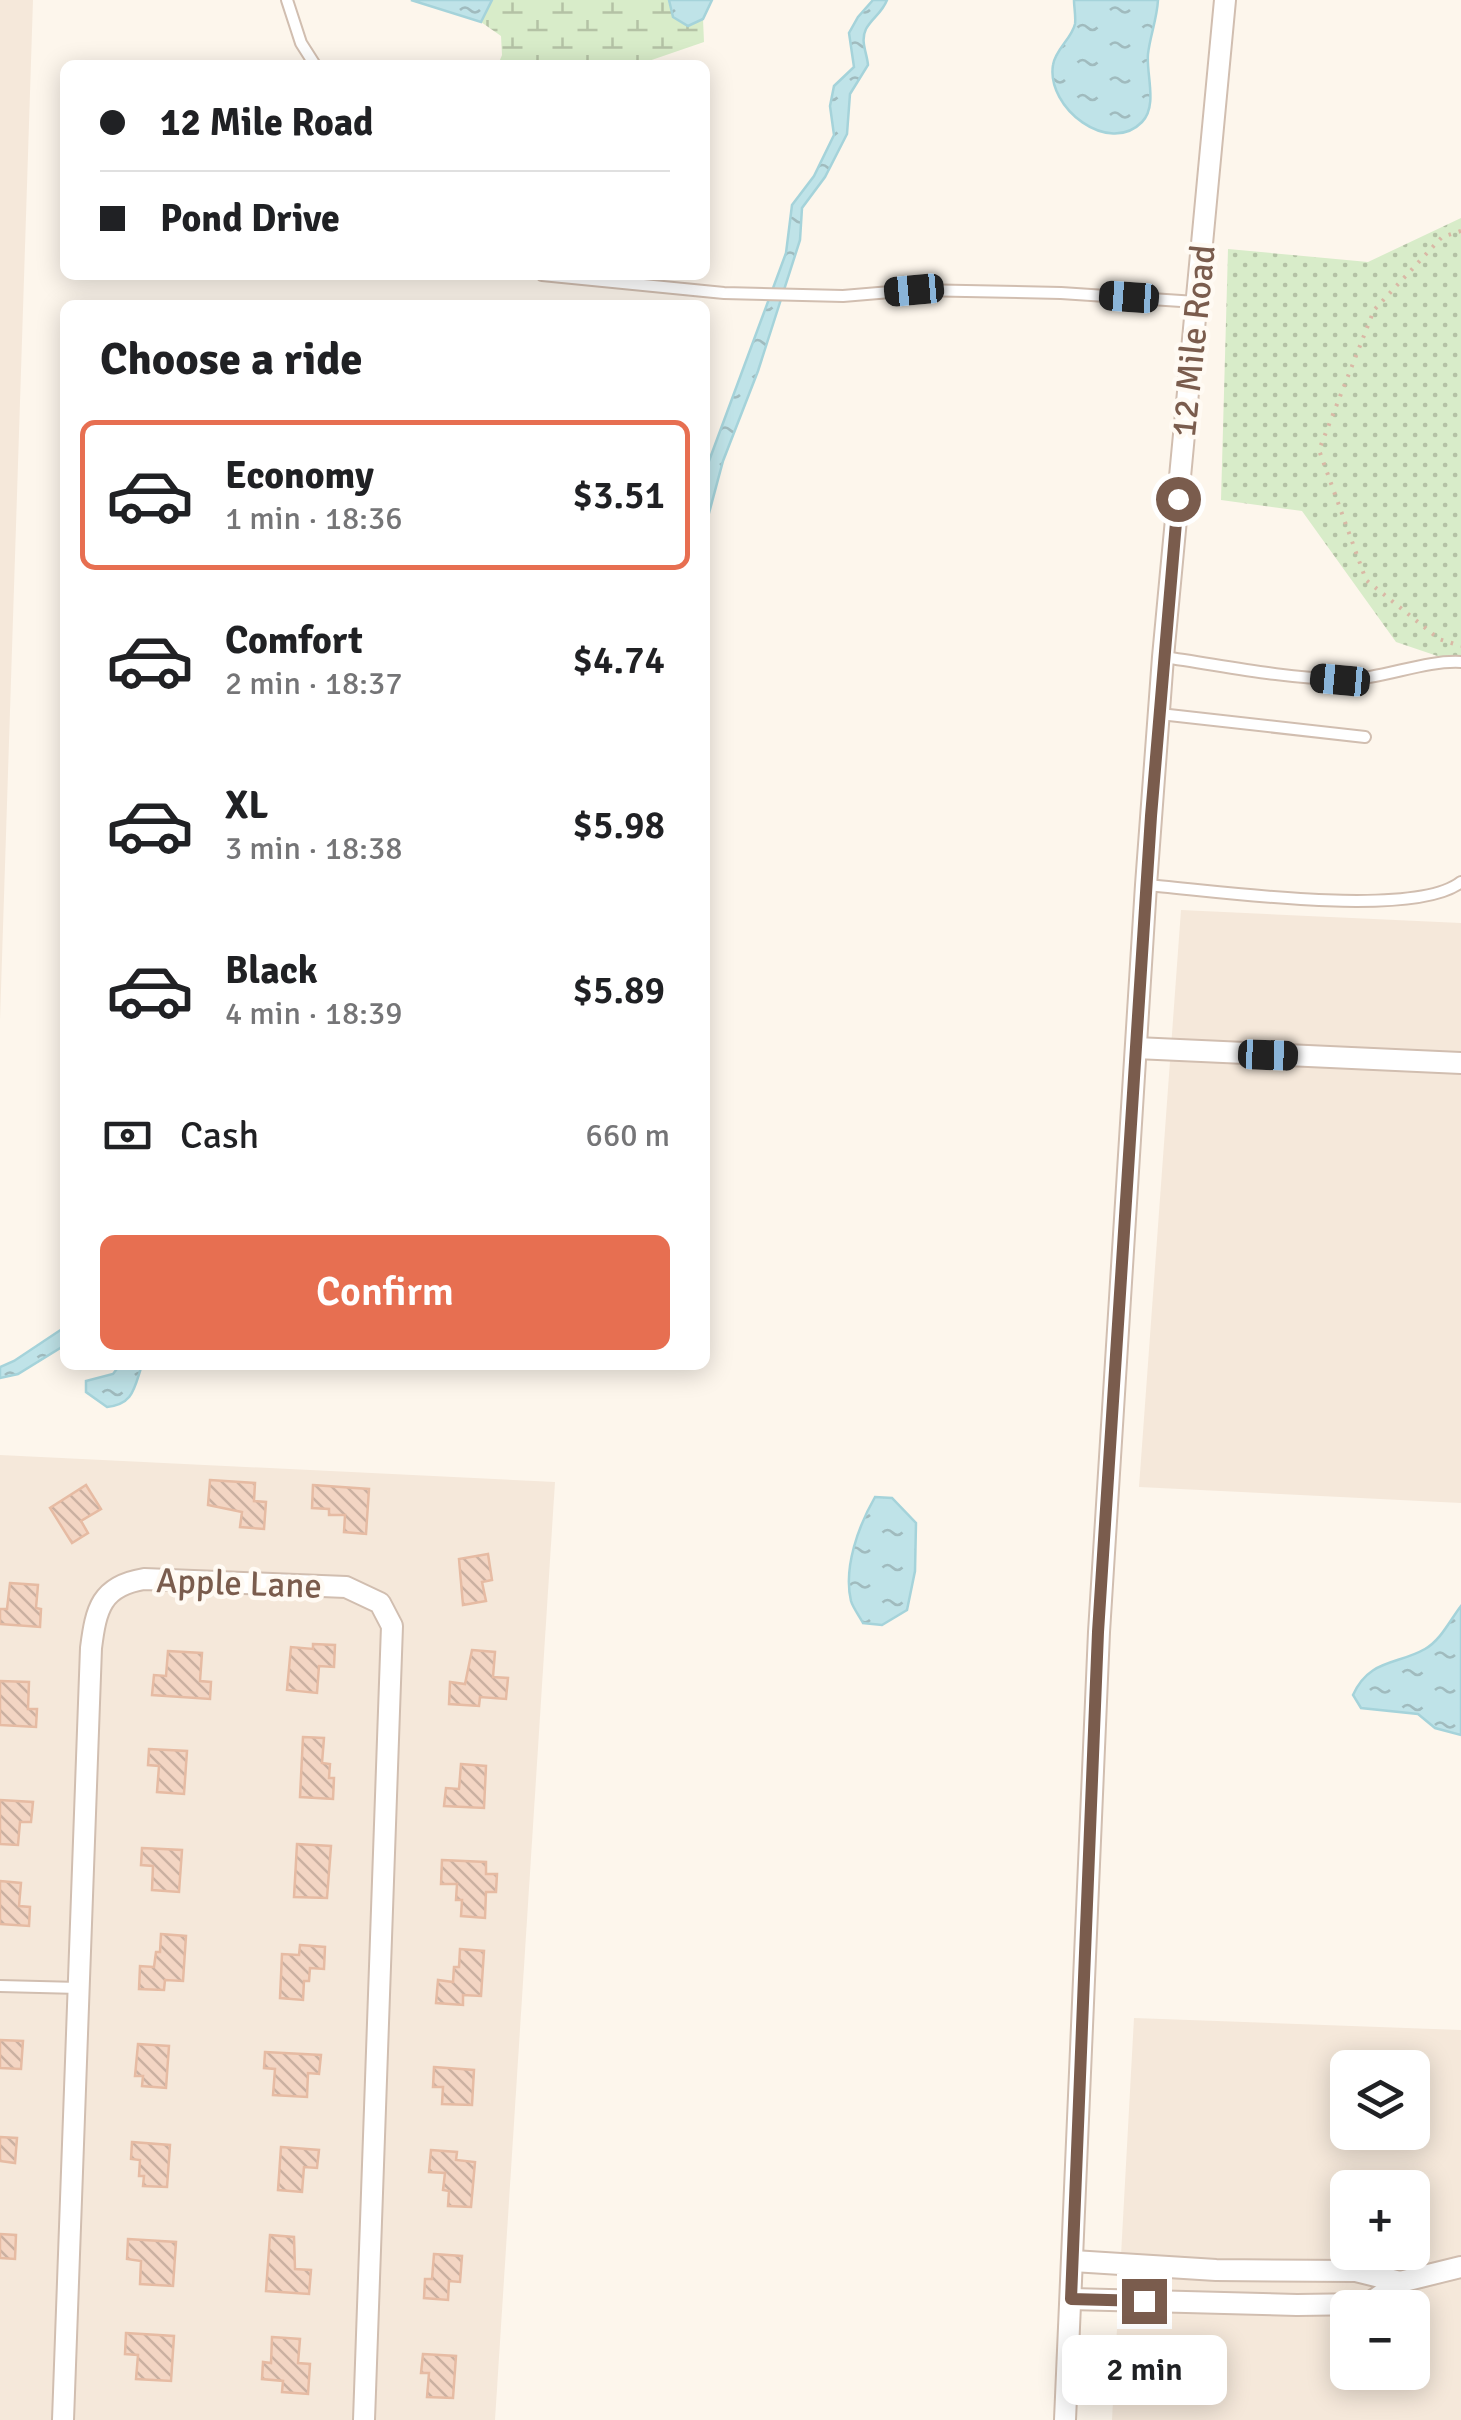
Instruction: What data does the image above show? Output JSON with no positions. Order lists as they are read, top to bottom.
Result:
{
  "streets": {
    "street": ["12 Mile Road", "Apple Lane"]
  },
  "page": {
    "banner": ["12 Mile Road", "Pond Drive"],
    "heading": "Choose a ride",
    "list": [
      {
        "name": "Economy",
        "note": "1 min · 18:36",
        "value": "$3.51"
      },
      {
        "name": "Comfort",
        "note": "2 min · 18:37",
        "value": "$4.74"
      },
      {
        "name": "XL",
        "note": "3 min · 18:38",
        "value": "$5.98"
      },
      {
        "name": "Black",
        "note": "4 min · 18:39",
        "value": "$5.89"
      }
    ],
    "pay": ["Cash", "660 m"],
    "buttons": "Confirm",
    "map_buttons": ["+", "−"],
    "bubble": "2 min"
  }
}
